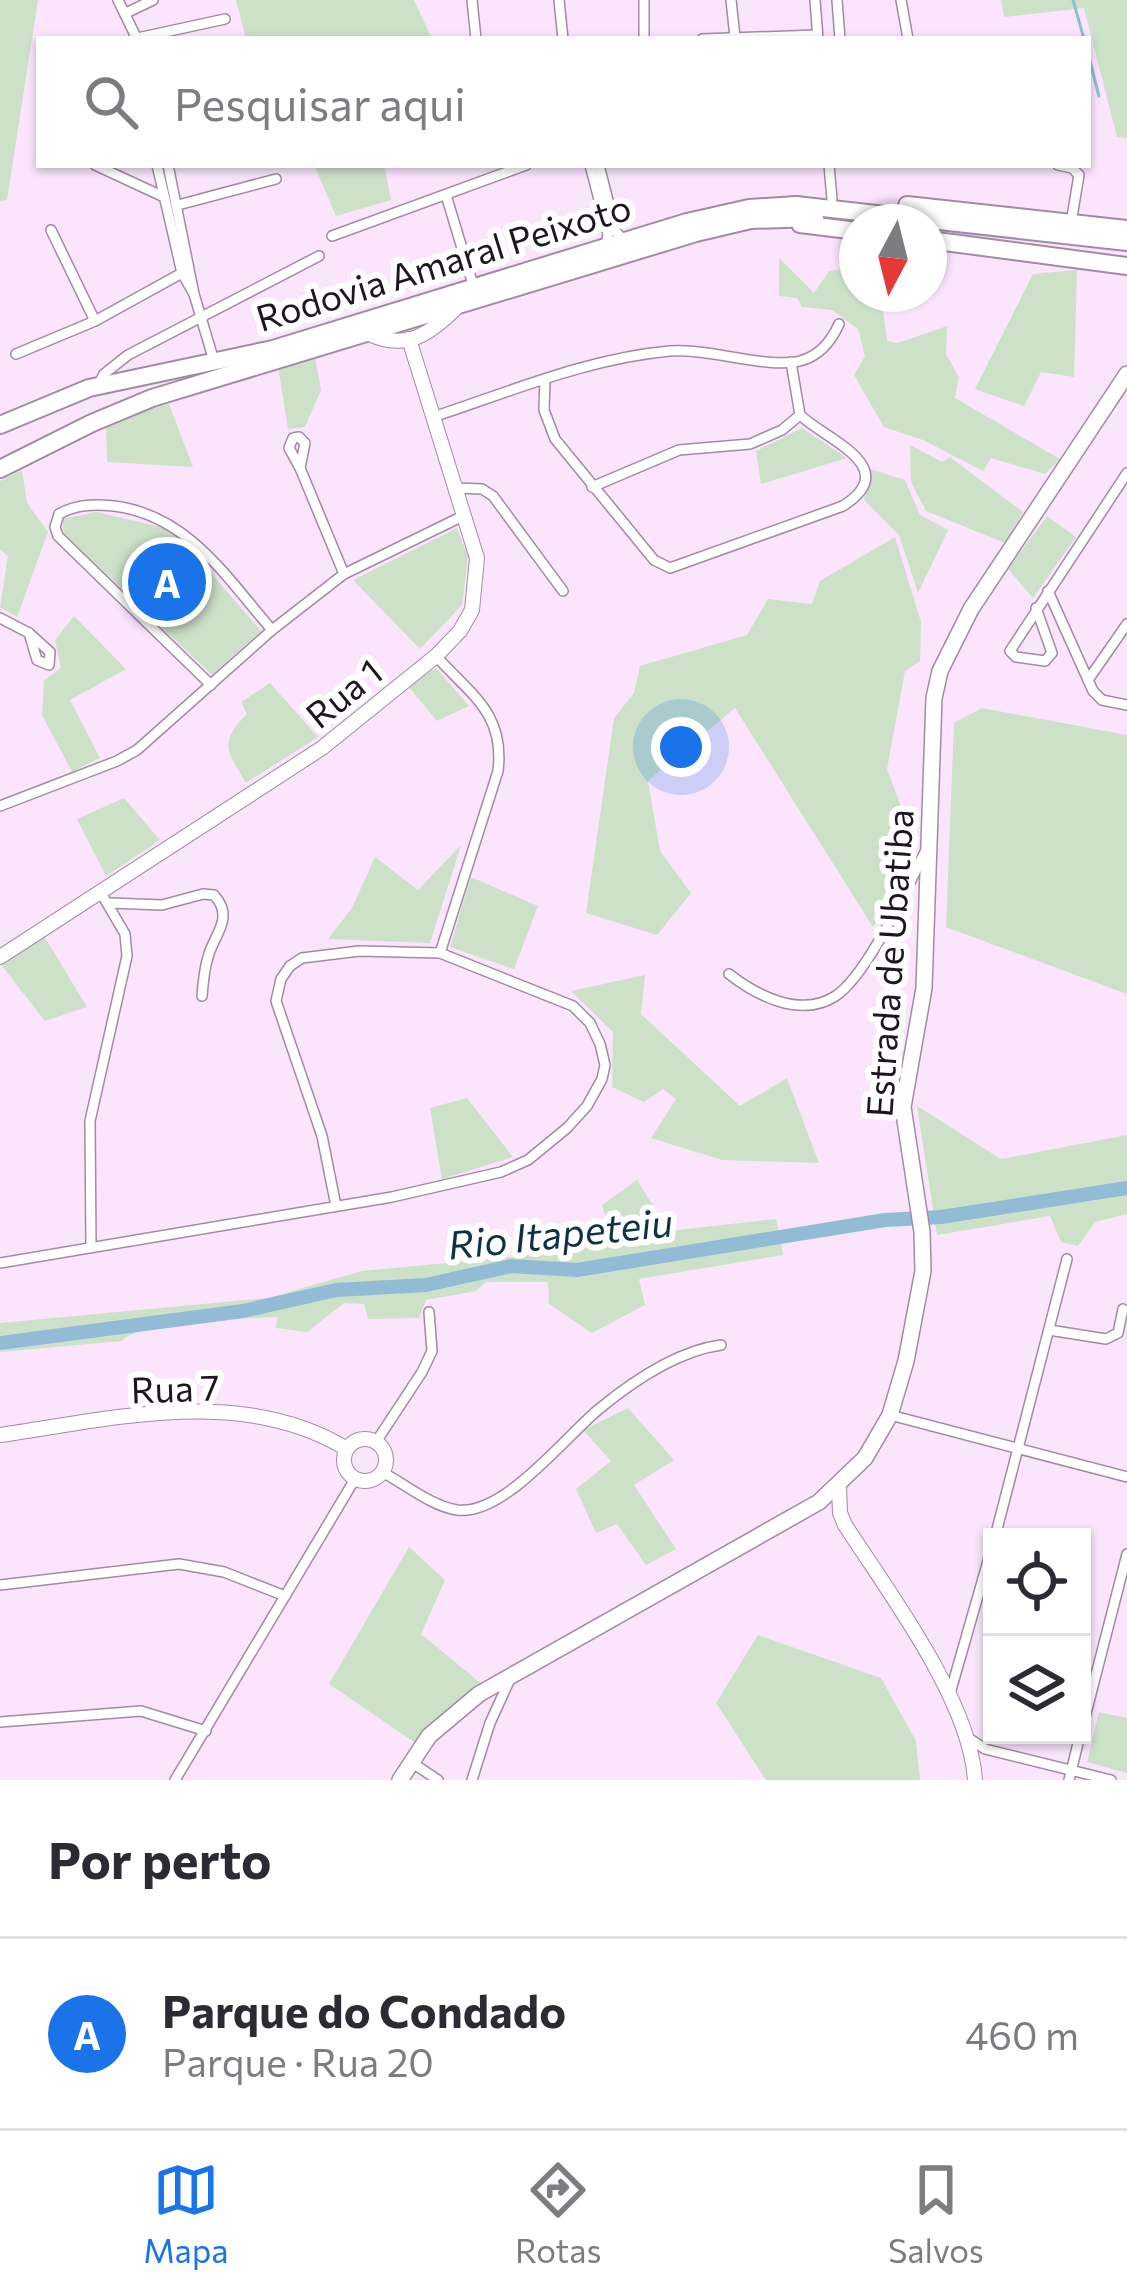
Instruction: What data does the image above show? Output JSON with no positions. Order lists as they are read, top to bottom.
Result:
{
  "streets": {
    "highway": ["Rodovia Amaral Peixoto"],
    "main road": ["Estrada de Ubatiba"],
    "street": ["Rua 1", "Rua 7"]
  },
  "water": ["Rio Itapeteiu"],
  "north": "bottom",
  "page": {
    "search": "Pesquisar aqui",
    "pins": "A",
    "heading": "Por perto",
    "list": [
      {
        "mark": "A",
        "name": "Parque do Condado",
        "note": "Parque · Rua 20",
        "value": "460 m"
      }
    ],
    "nav": ["Mapa", "Rotas", "Salvos"]
  }
}
